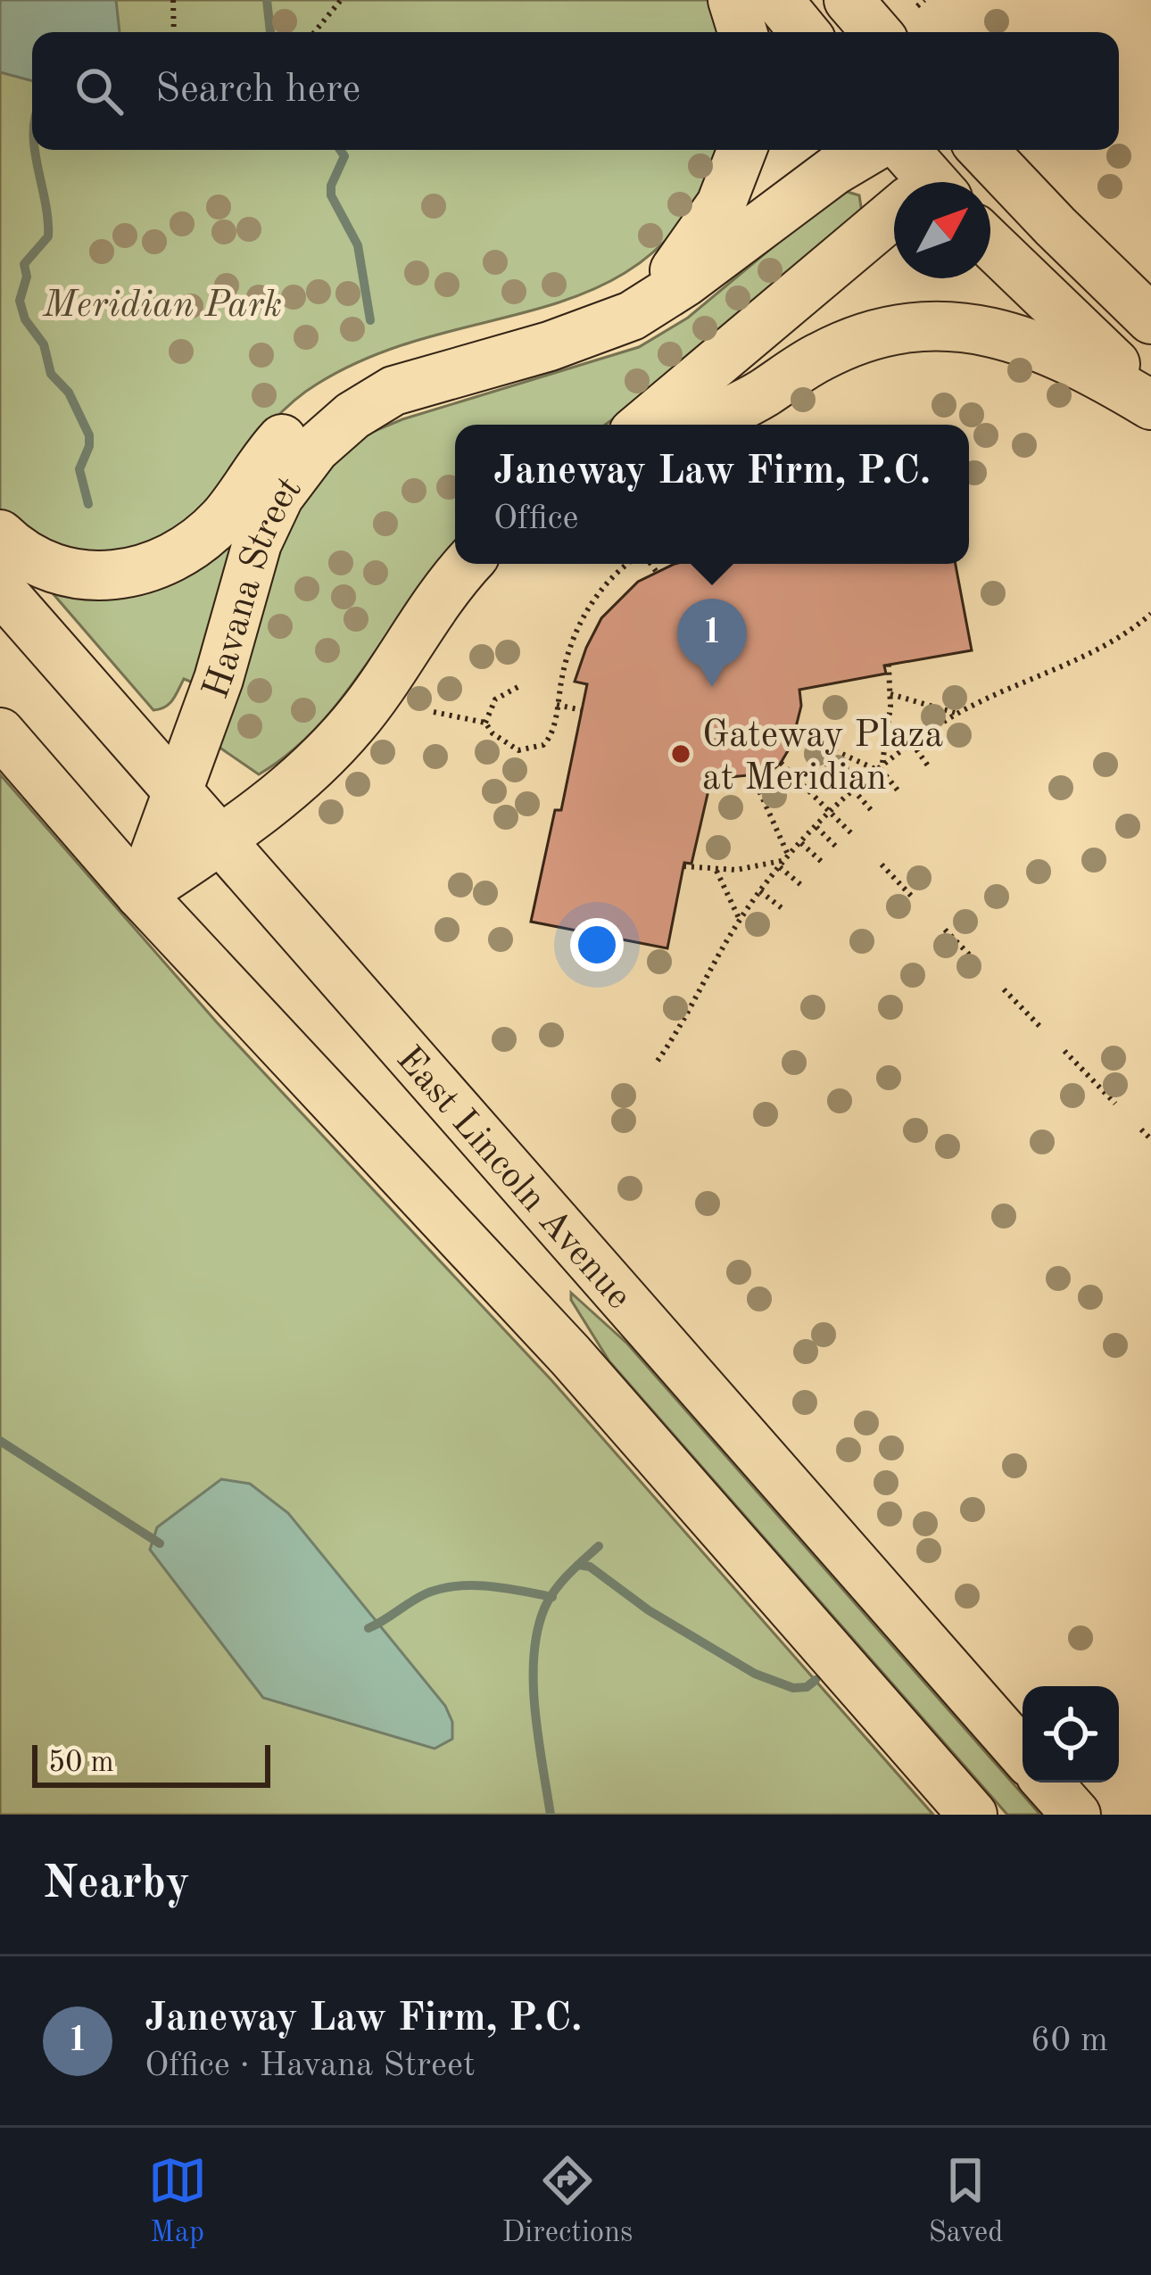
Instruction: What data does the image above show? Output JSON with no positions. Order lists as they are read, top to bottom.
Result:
{
  "streets": {
    "main road": ["Havana Street", "East Lincoln Avenue"]
  },
  "crossings": [
    ["Havana Street", "East Lincoln Avenue"]
  ],
  "parks": ["Meridian Park"],
  "places": ["Gateway Plaza at Meridian"],
  "scale_bar": "50 m",
  "north": "top right",
  "page": {
    "search": "Search here",
    "popup": ["Janeway Law Firm, P.C.", "Office"],
    "pins": "1",
    "scale": "50 m",
    "heading": "Nearby",
    "list": [
      {
        "mark": "1",
        "name": "Janeway Law Firm, P.C.",
        "note": "Office · Havana Street",
        "value": "60 m"
      }
    ],
    "nav": ["Map", "Directions", "Saved"]
  }
}
